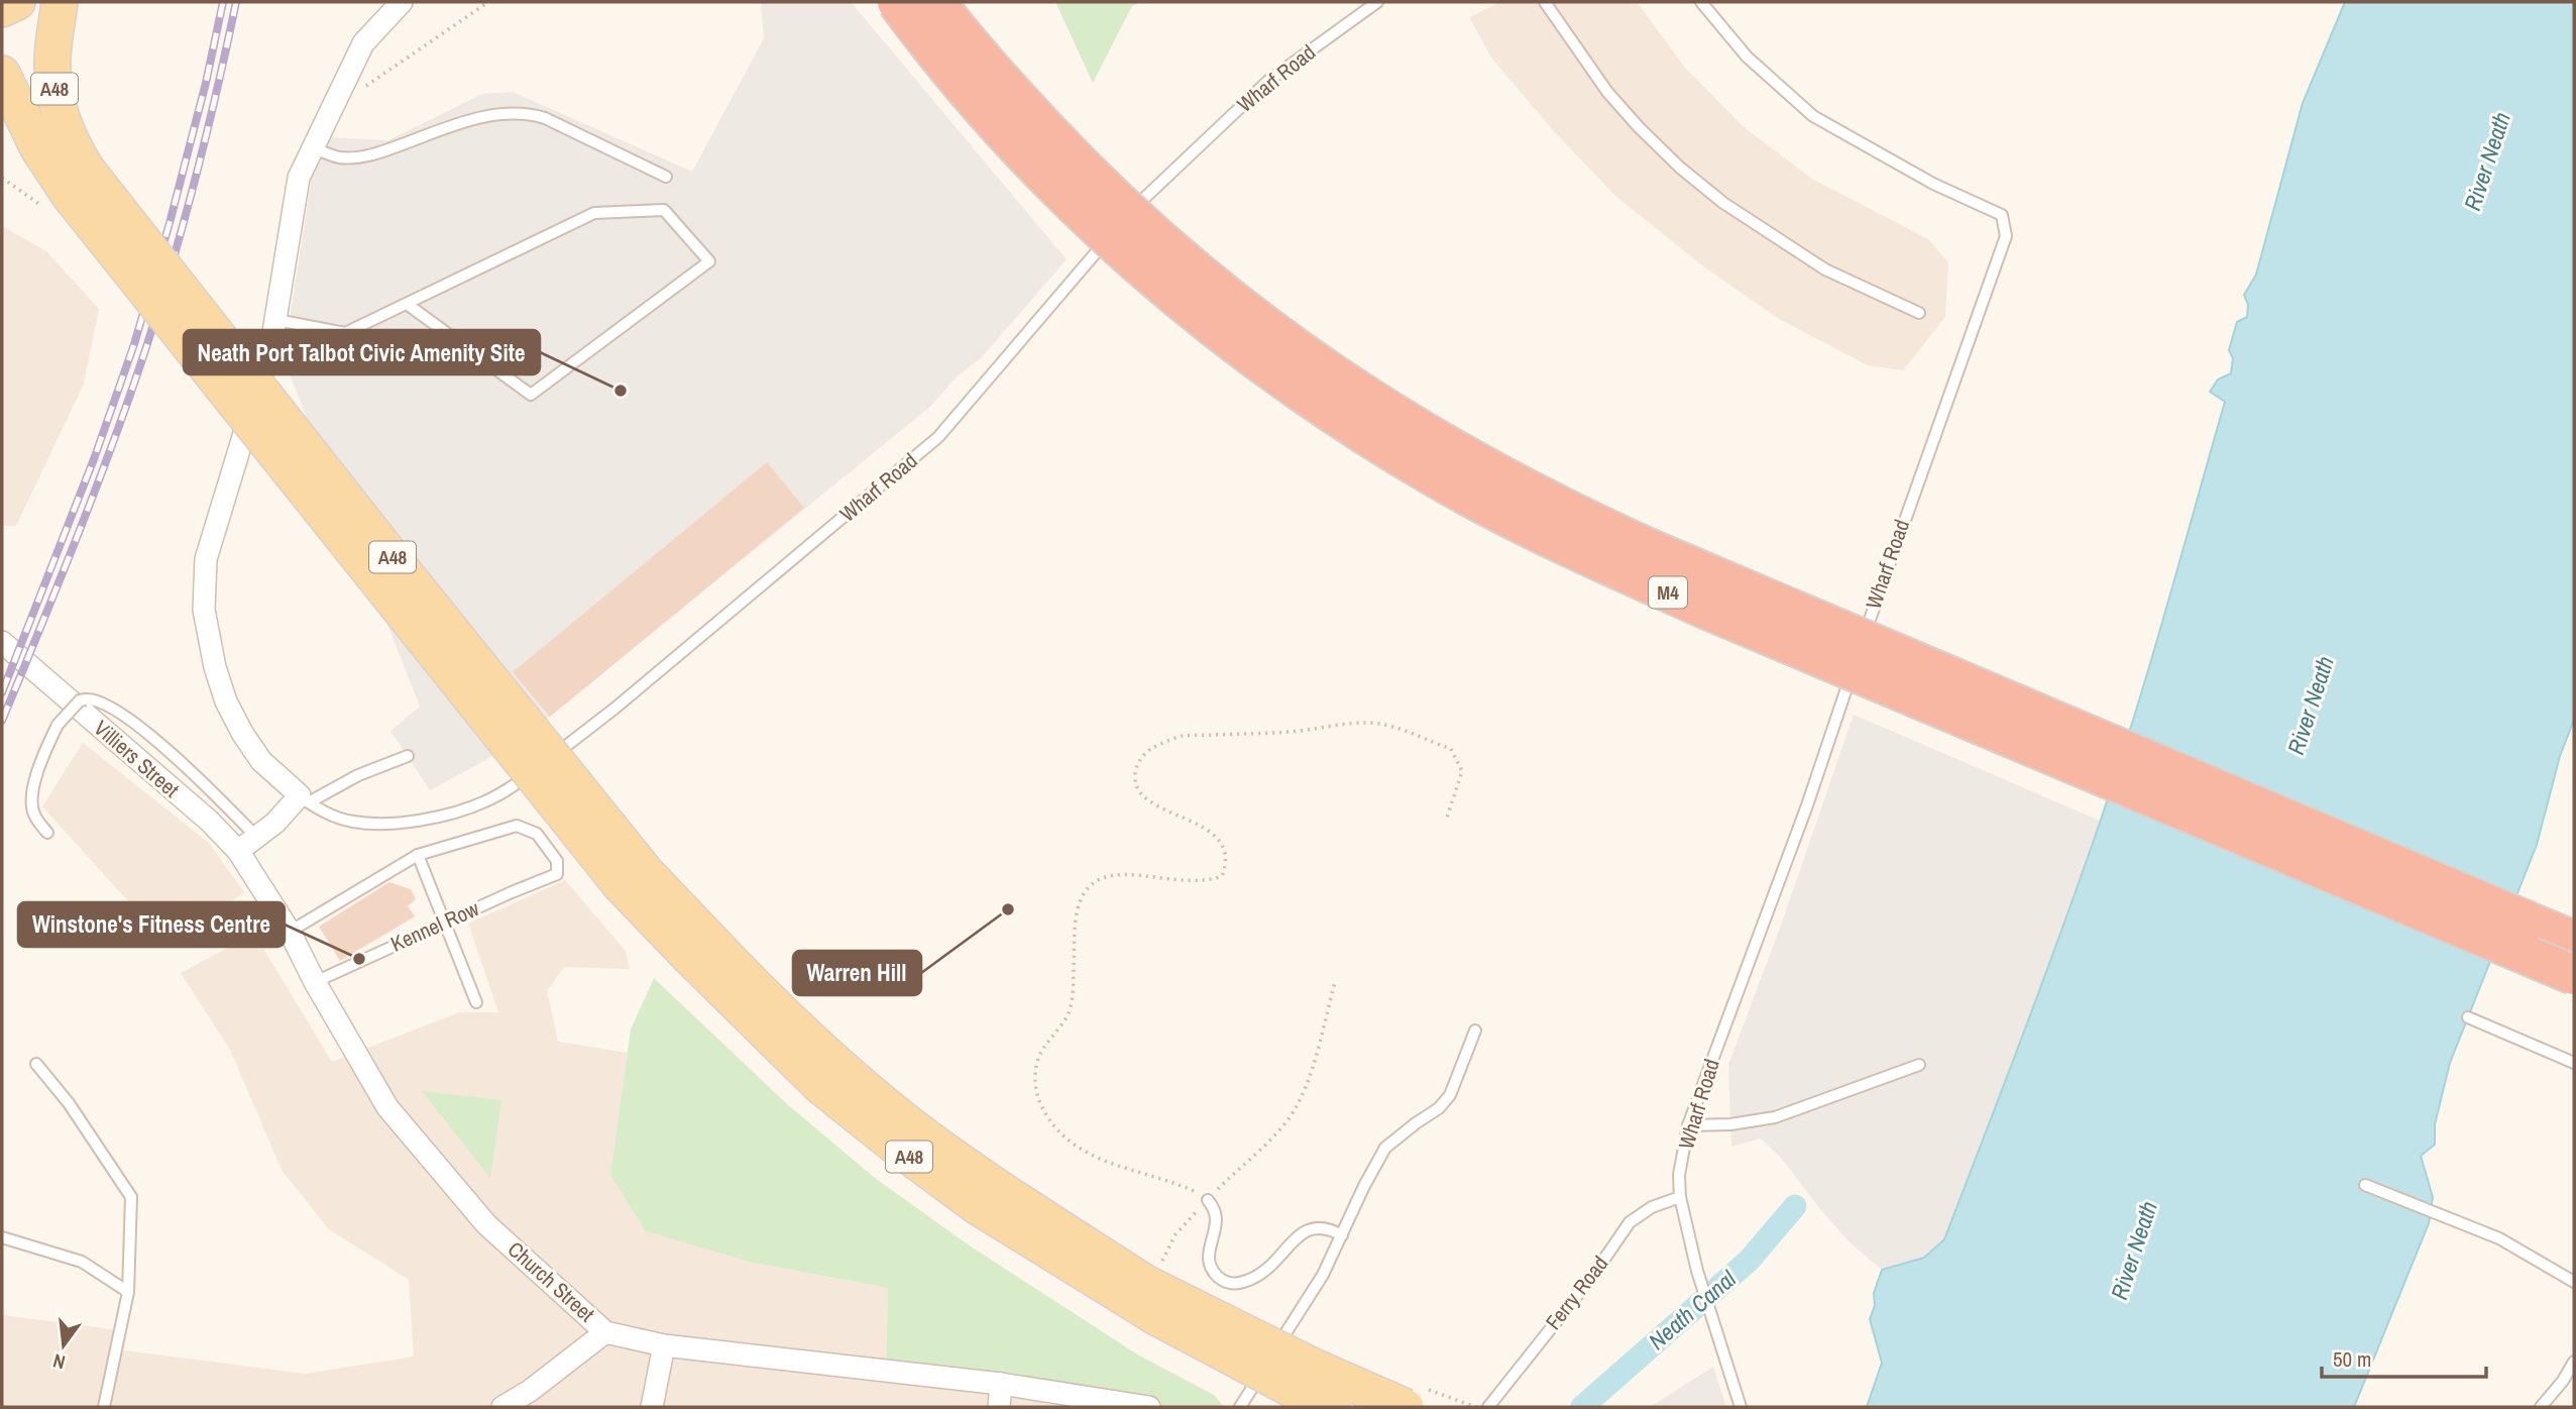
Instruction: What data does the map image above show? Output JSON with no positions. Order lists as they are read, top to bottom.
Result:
{
  "streets": {
    "highway": ["M4"],
    "main road": ["A48"],
    "street": ["Villiers Street", "Church Street"],
    "lane": ["Wharf Road", "Kennel Row", "Ferry Road"]
  },
  "crossings": [
    ["Wharf Road", "Ferry Road"],
    ["Villiers Street", "Church Street"],
    ["Kennel Row", "Church Street"]
  ],
  "water": ["River Neath", "Neath Canal"],
  "places": ["Neath Port Talbot Civic Amenity Site", "Warren Hill", "Winstone's Fitness Centre"],
  "scale_bar": "50 m",
  "north": "bottom"
}
